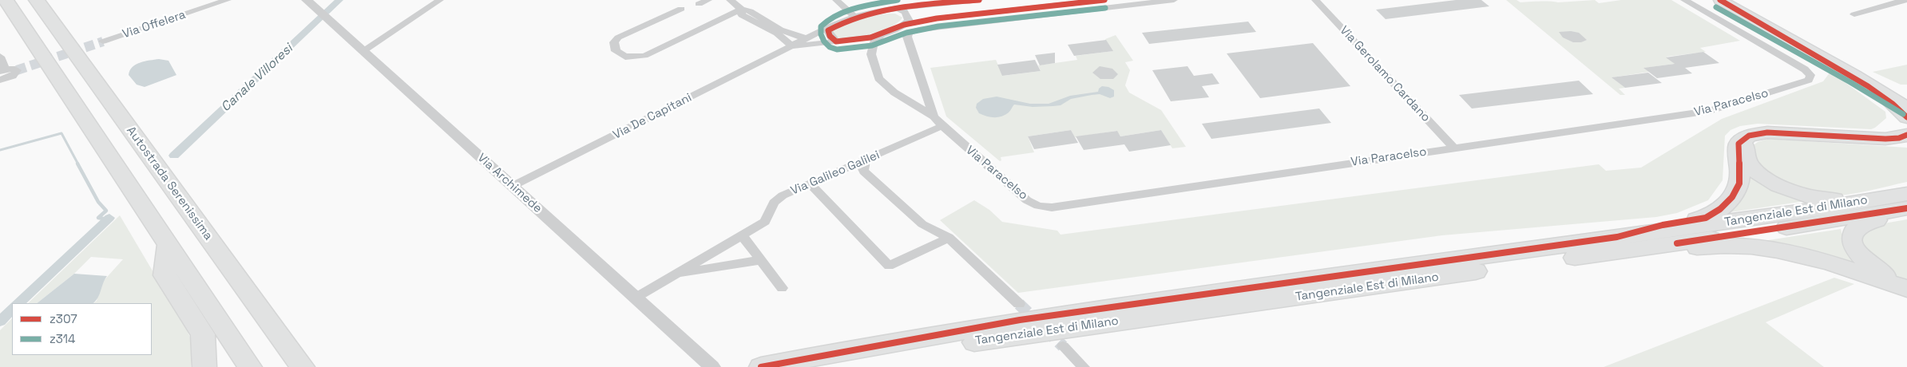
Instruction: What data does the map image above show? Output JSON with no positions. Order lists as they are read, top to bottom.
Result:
{
  "streets": {
    "highway": ["Autostrada Serenissima", "Tangenziale Est di Milano"],
    "street": [
      "Via Offelera",
      "Via Gerolamo Cardano",
      "Via Paracelso",
      "Via De Capitani",
      "Via Galileo Galilei",
      "Via Archimede"
    ]
  },
  "crossings": [
    ["Via Gerolamo Cardano", "Via Paracelso"],
    ["Via Paracelso", "Via Galileo Galilei"],
    ["Via De Capitani", "Via Archimede"],
    ["Via Galileo Galilei", "Via Archimede"]
  ],
  "water": ["Canale Villoresi"],
  "lines": ["transit line z307", "transit line z314"],
  "legend": ["z307", "z314"]
}
